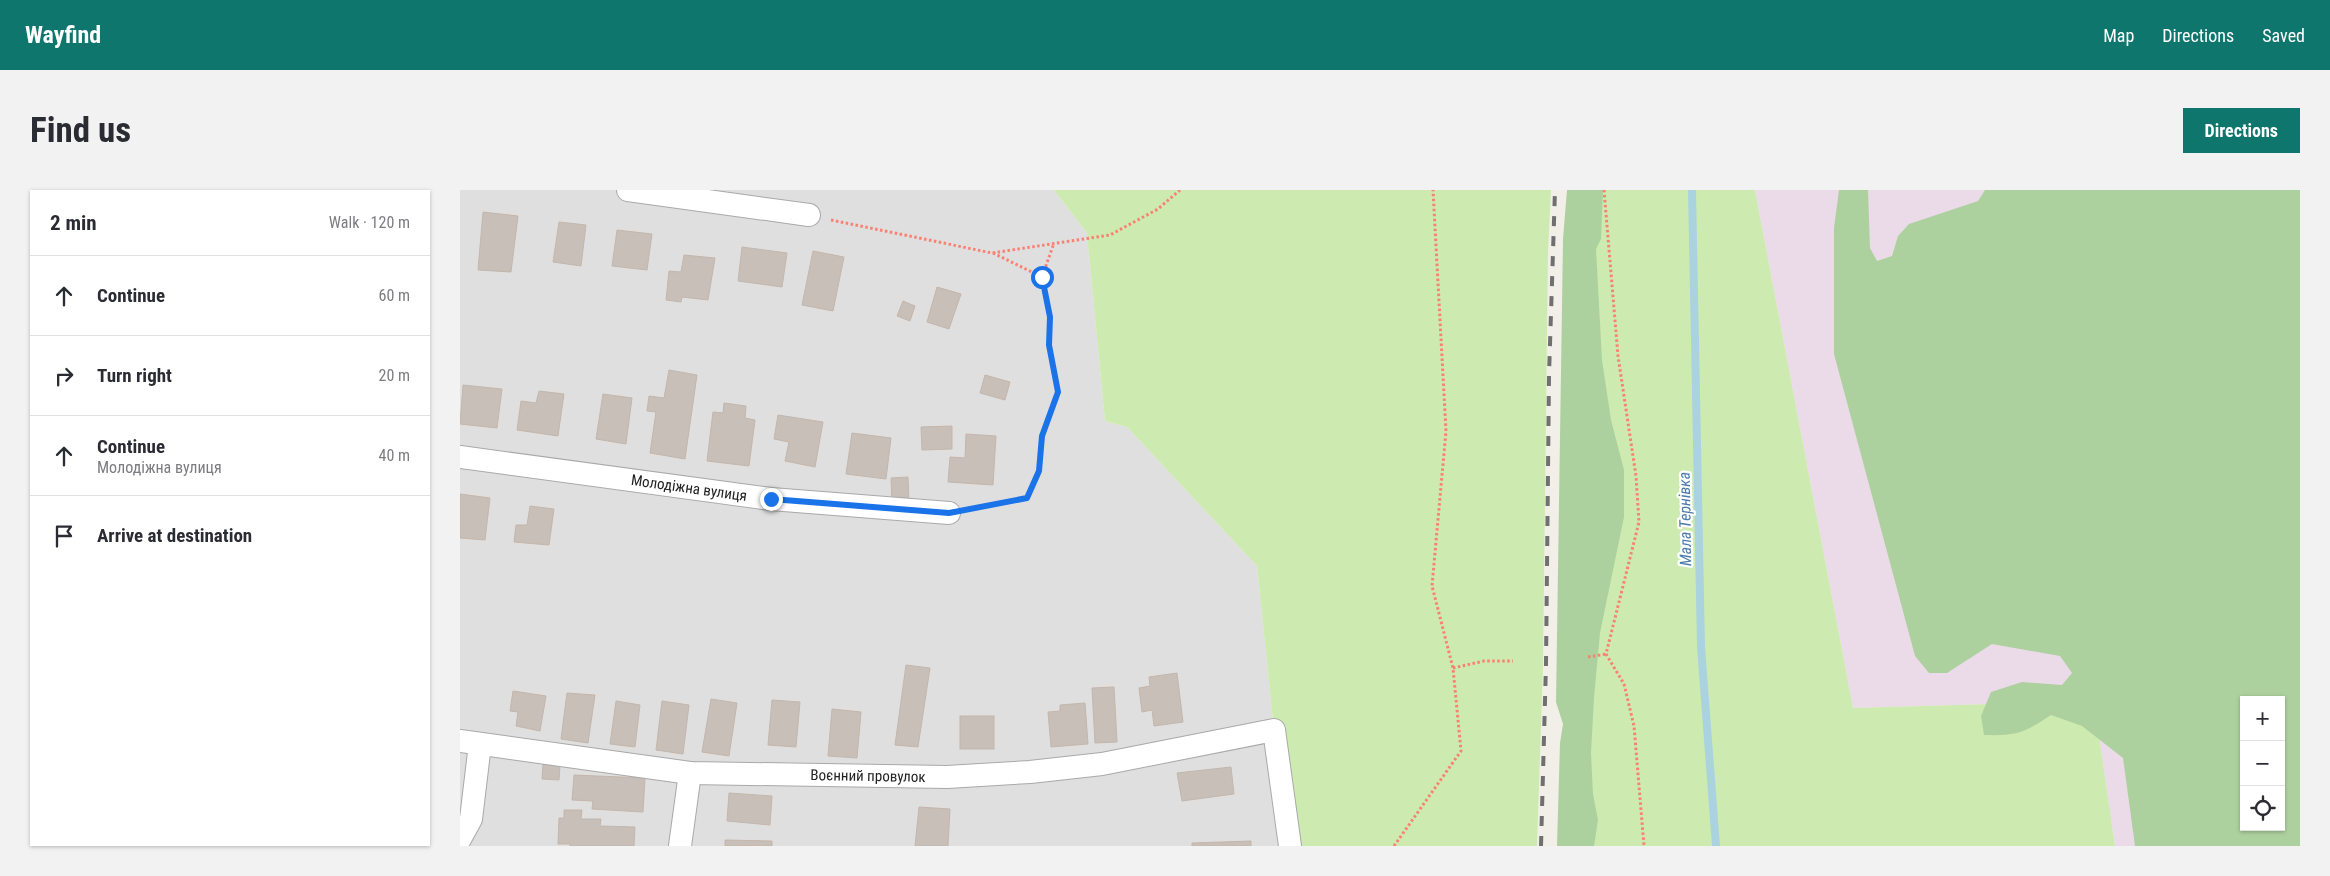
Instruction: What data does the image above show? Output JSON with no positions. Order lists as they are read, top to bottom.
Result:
{
  "streets": {
    "street": ["Молодіжна вулиця", "Воєнний провулок"]
  },
  "water": ["Мала Тернівка"],
  "page": {
    "header": "Wayfind",
    "nav": ["Map", "Directions", "Saved"],
    "buttons": "Directions",
    "title": "Find us",
    "heading": ["2 min", "Walk · 120 m"],
    "list": [
      ["Continue", "60 m"],
      ["Turn right", "20 m"],
      ["Continue", "Молодіжна вулиця", "40 m"],
      "Arrive at destination"
    ],
    "map_buttons": ["+", "−"]
  }
}
